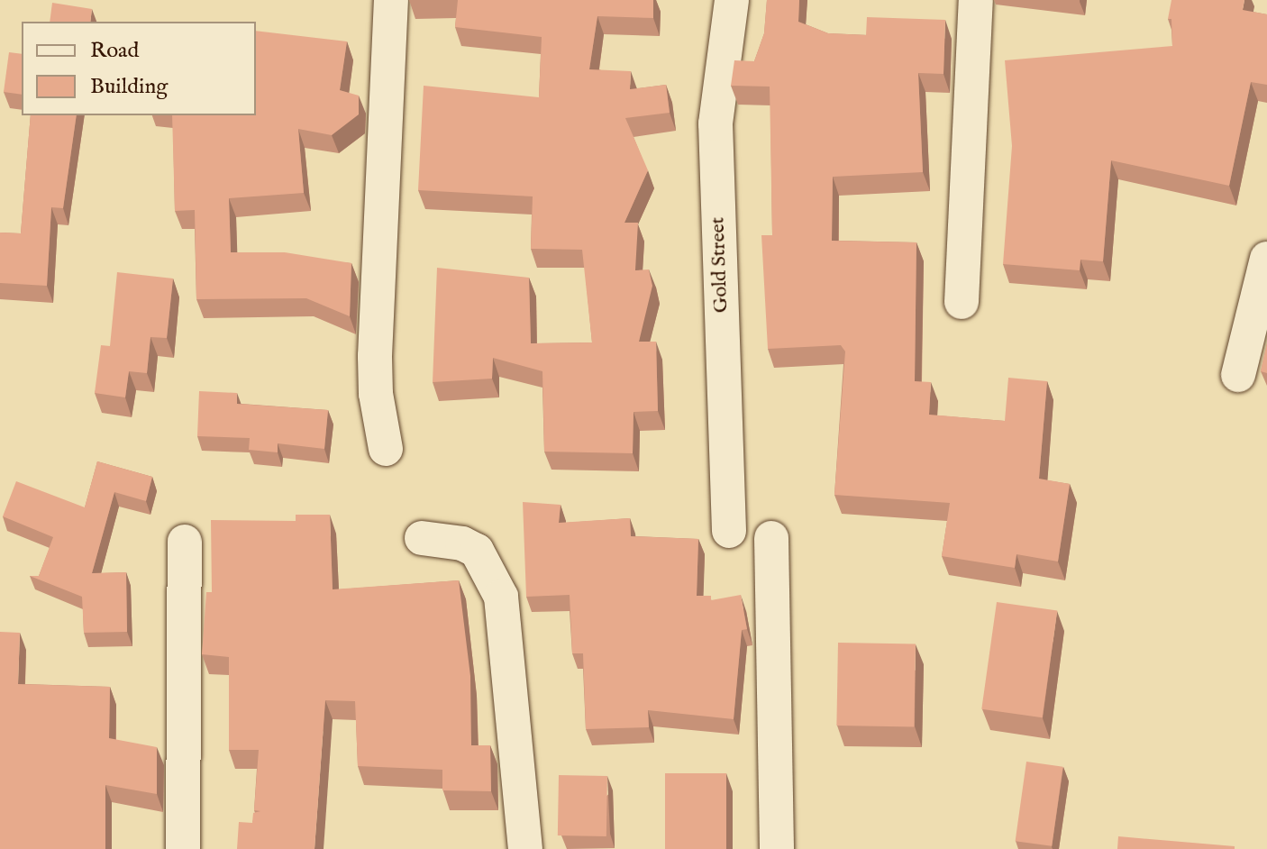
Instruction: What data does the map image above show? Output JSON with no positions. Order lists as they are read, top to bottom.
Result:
{
  "streets": {
    "street": ["Gold Street"]
  },
  "legend": ["Road", "Building"]
}
